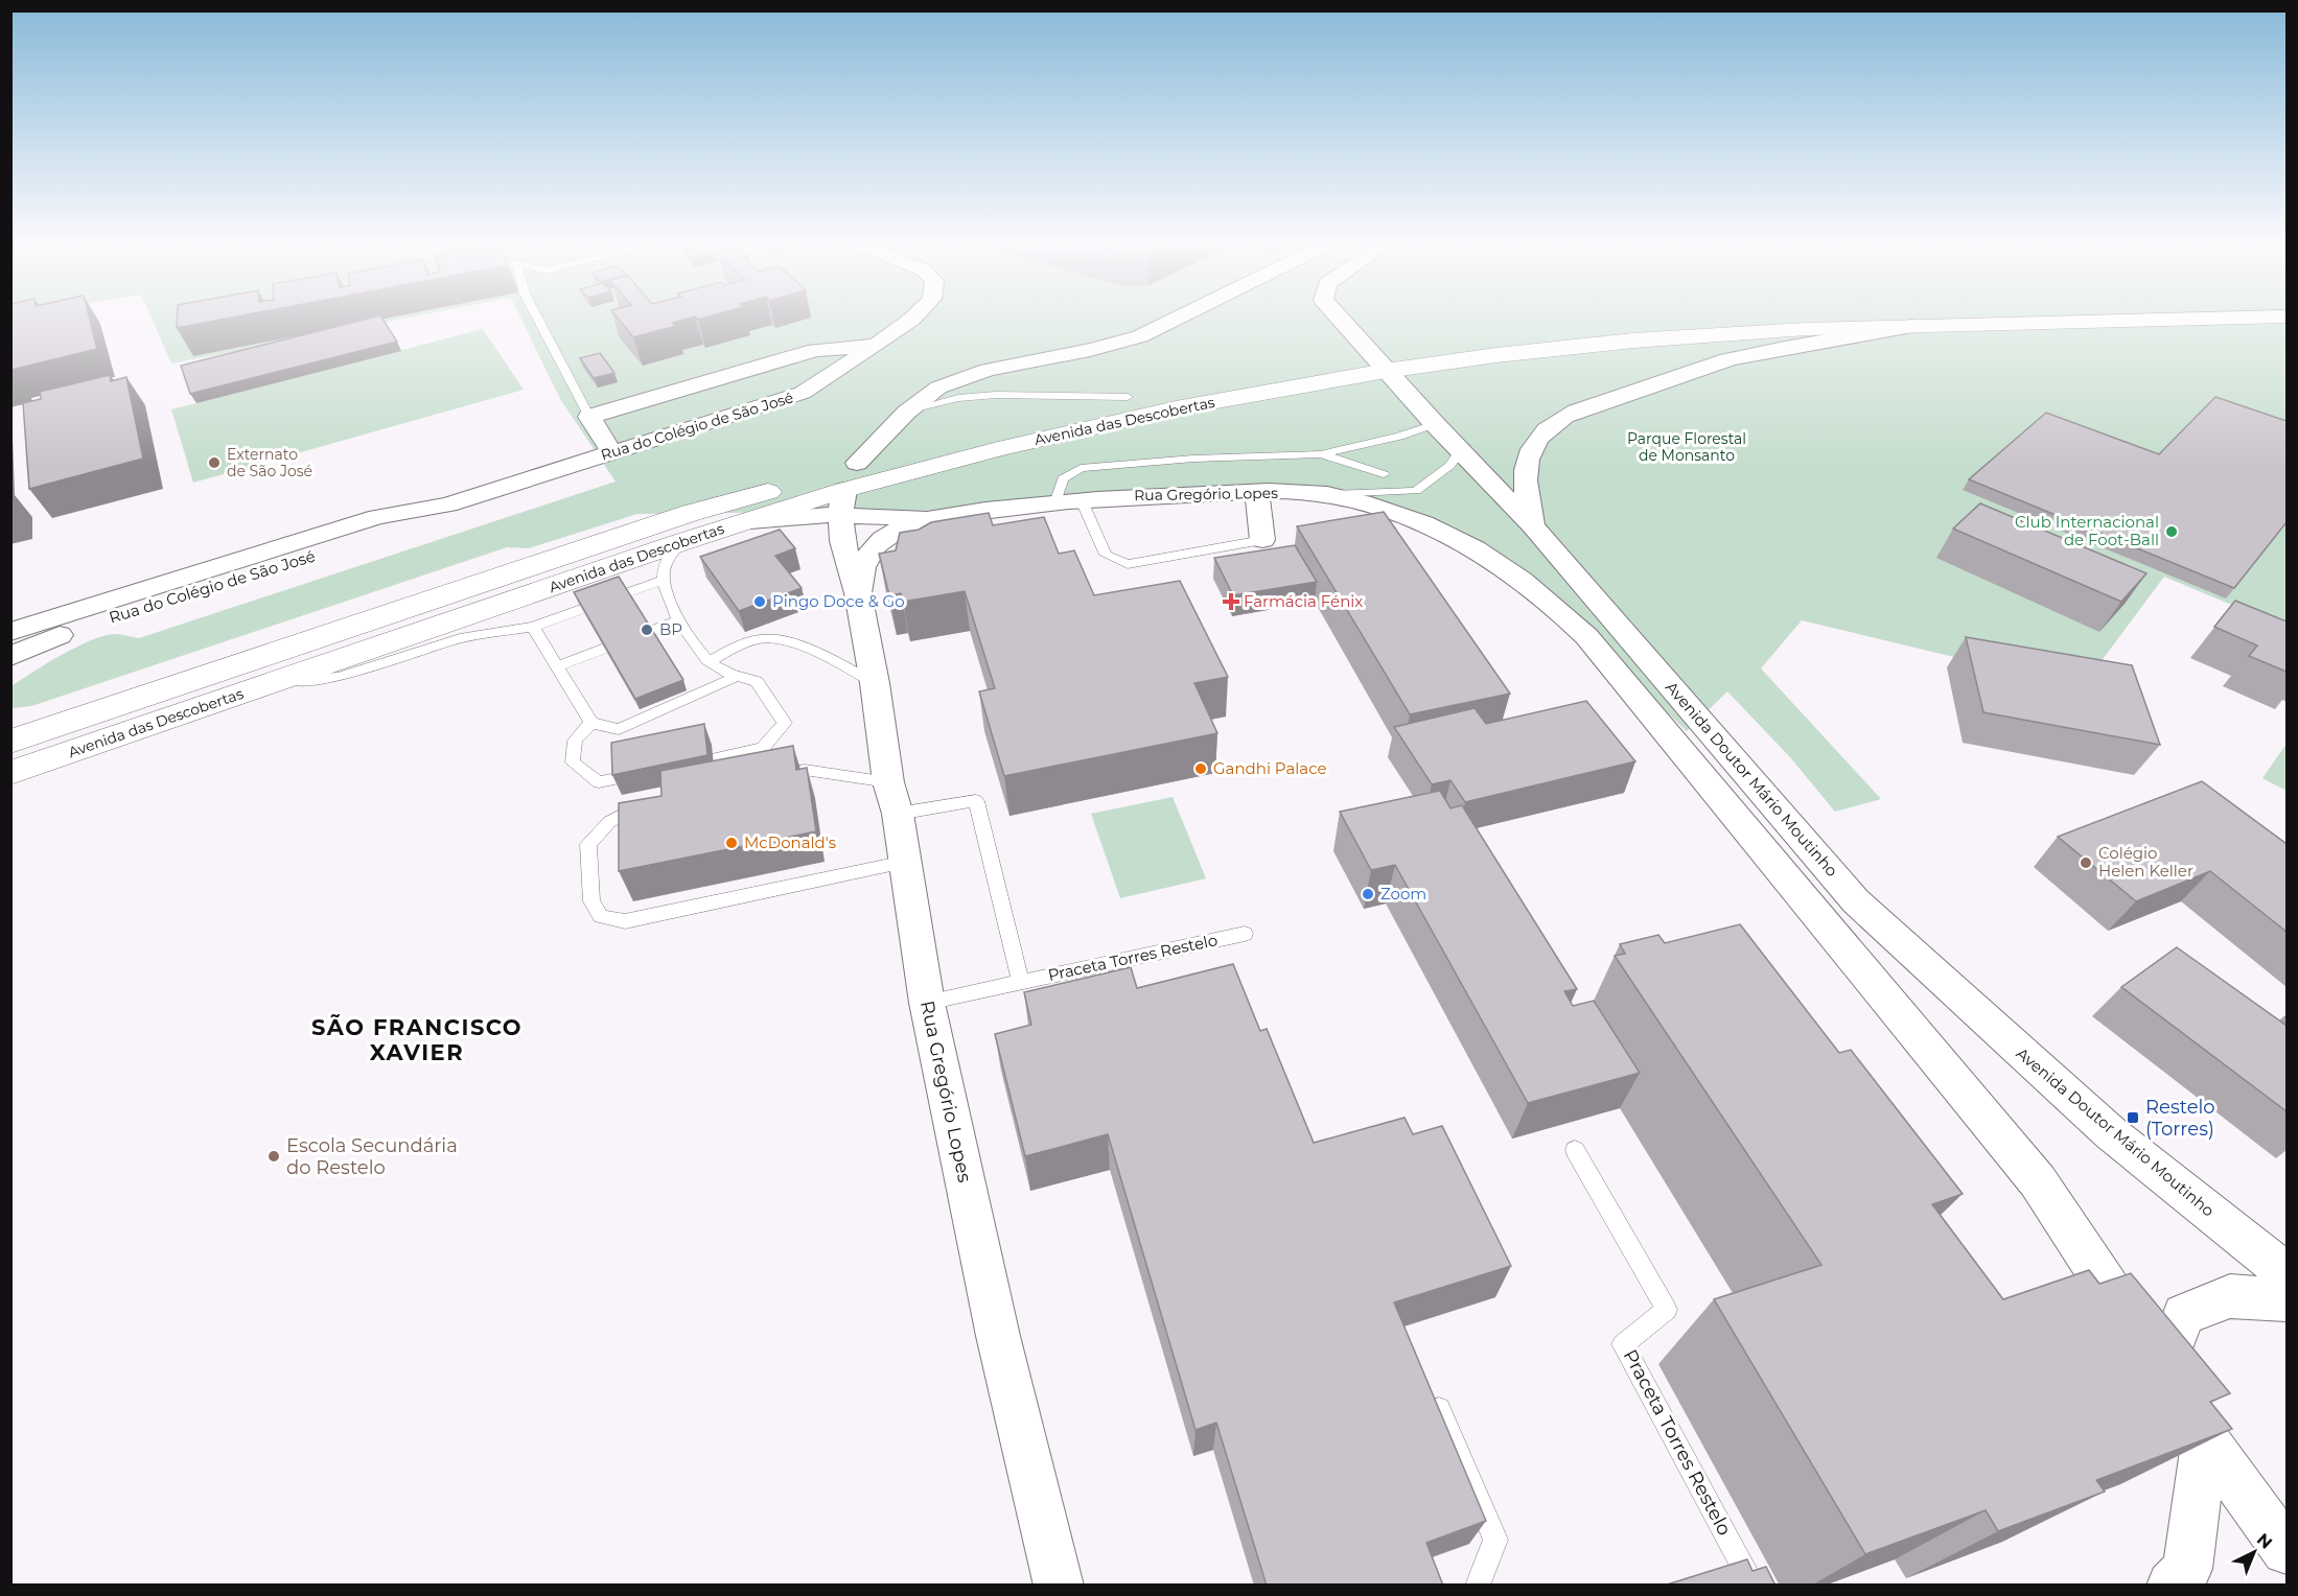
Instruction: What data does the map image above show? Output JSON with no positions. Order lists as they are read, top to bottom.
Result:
{
  "streets": {
    "main road": ["Avenida das Descobertas"],
    "street": ["Rua do Colégio de São José", "Rua Gregório Lopes", "Avenida Doutor Mário Moutinho"],
    "lane": ["Praceta Torres Restelo"]
  },
  "crossings": [
    ["Avenida das Descobertas", "Rua Gregório Lopes"],
    ["Avenida das Descobertas", "Avenida Doutor Mário Moutinho"],
    ["Rua Gregório Lopes", "Avenida Doutor Mário Moutinho"],
    ["Rua Gregório Lopes", "Praceta Torres Restelo"]
  ],
  "districts": ["SÃO FRANCISCO XAVIER"],
  "parks": ["Parque Florestal de Monsanto"],
  "places": {
    "other": [
      "Externato de São José",
      "Club Internacional de Foot-Ball",
      "Pingo Doce & Go",
      "BP",
      "Gandhi Palace",
      "McDonald's",
      "Colégio Helen Keller",
      "Zoom",
      "Escola Secundária do Restelo"
    ],
    "health": ["Farmácia Fénix"],
    "transit": ["Restelo (Torres)"]
  },
  "north": "top right"
}
